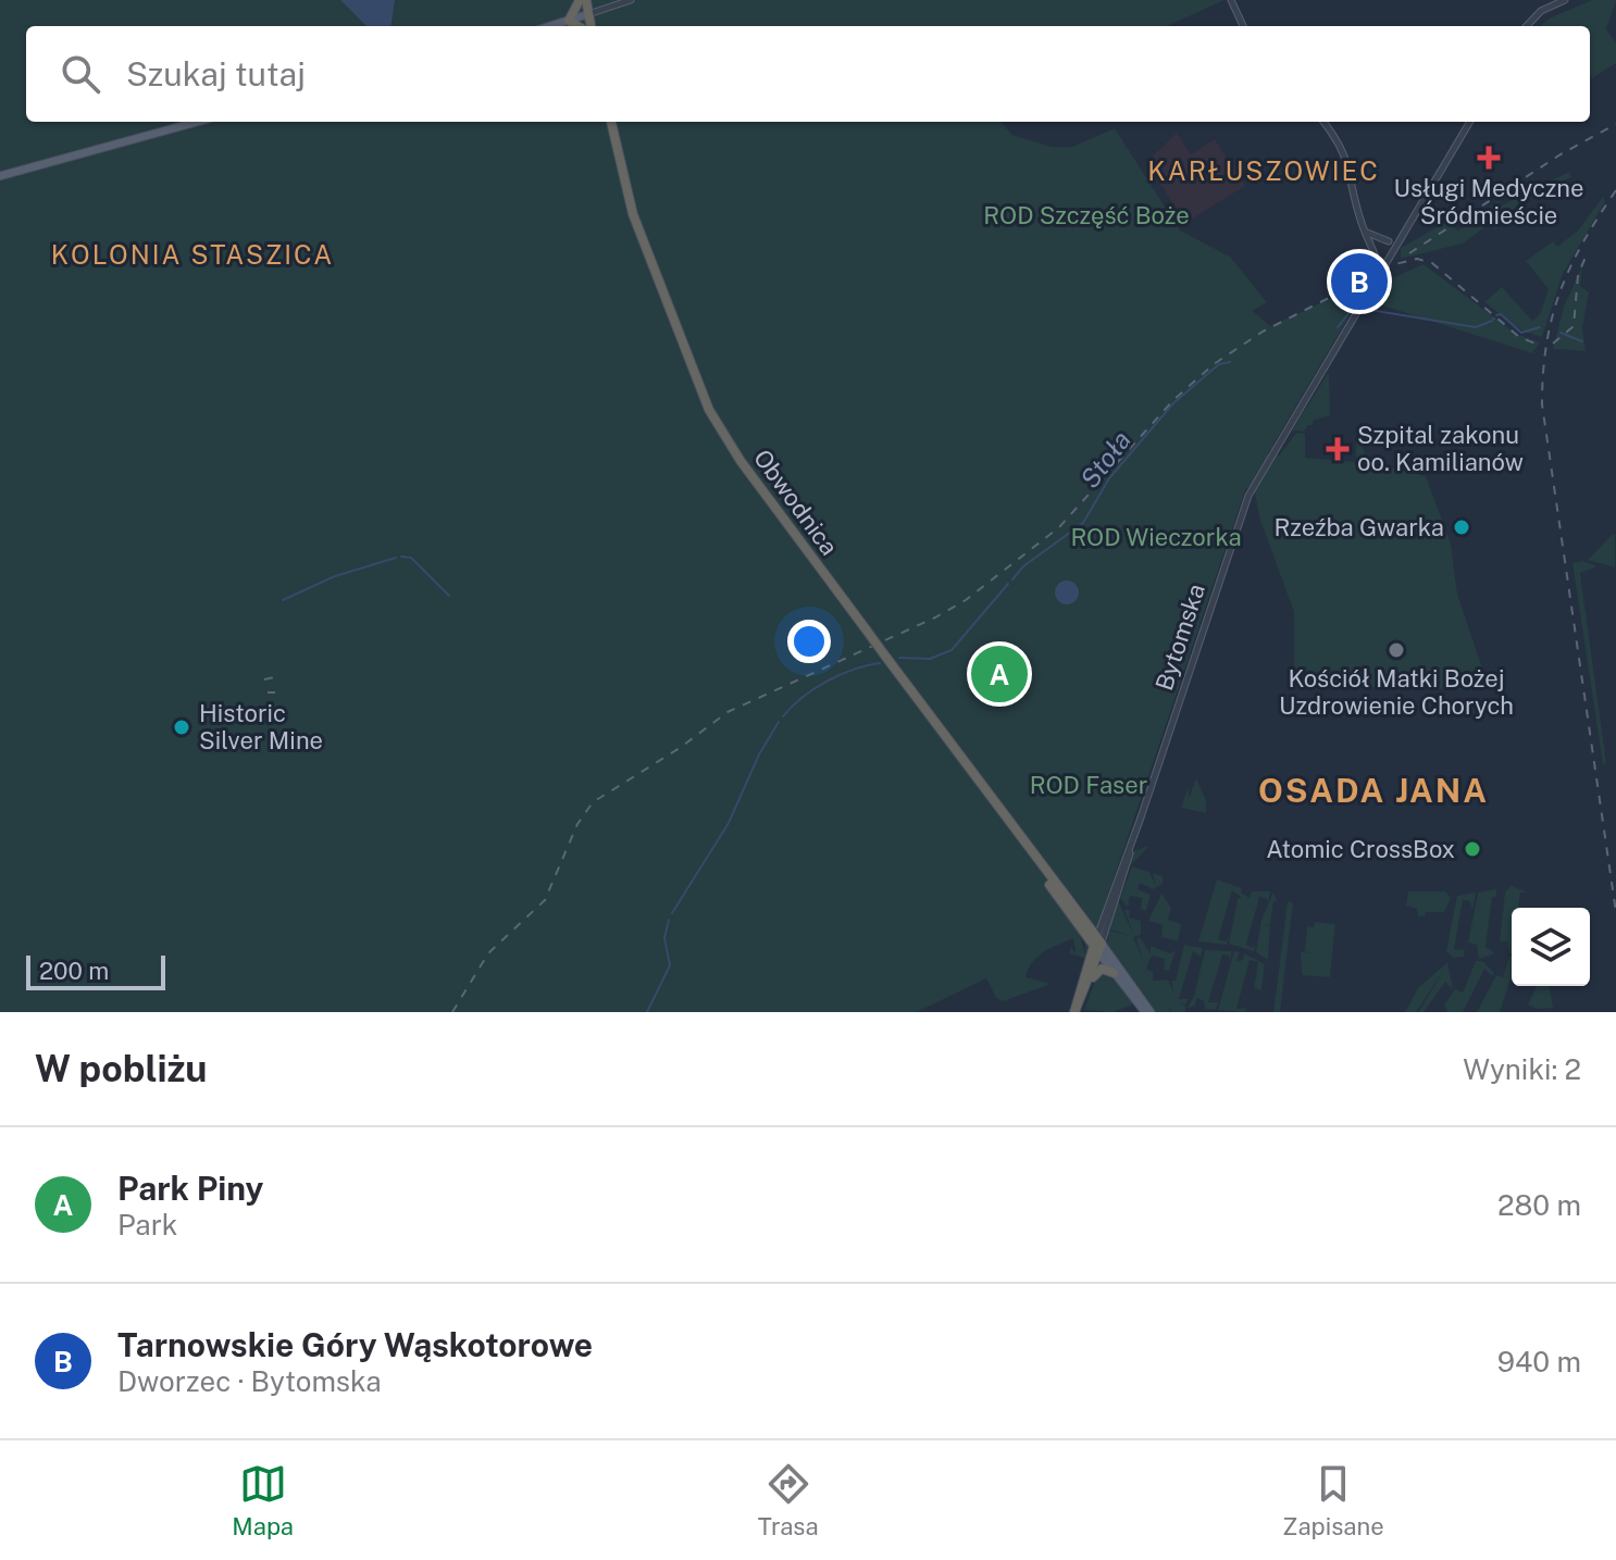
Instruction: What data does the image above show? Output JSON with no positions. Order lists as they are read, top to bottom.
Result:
{
  "streets": {
    "highway": ["Obwodnica"],
    "street": ["Bytomska"]
  },
  "crossings": [
    ["Obwodnica", "Bytomska"]
  ],
  "districts": ["KARŁUSZOWIEC", "KOLONIA STASZICA", "OSADA JANA"],
  "water": ["Stoła"],
  "parks": ["ROD Szczęść Boże", "ROD Wieczorka", "ROD Faser"],
  "places": {
    "health": ["Usługi Medyczne Śródmieście", "Szpital zakonu oo. Kamilianów"],
    "other": [
      "Rzeźba Gwarka",
      "Kościół Matki Bożej Uzdrowienie Chorych",
      "Historic Silver Mine",
      "Atomic CrossBox"
    ]
  },
  "scale_bar": "200 m",
  "page": {
    "search": "Szukaj tutaj",
    "pins": ["B", "A"],
    "scale": "200 m",
    "heading": ["W pobliżu", "Wyniki: 2"],
    "list": [
      {
        "mark": "A",
        "name": "Park Piny",
        "note": "Park",
        "value": "280 m"
      },
      {
        "mark": "B",
        "name": "Tarnowskie Góry Wąskotorowe",
        "note": "Dworzec · Bytomska",
        "value": "940 m"
      }
    ],
    "nav": ["Mapa", "Trasa", "Zapisane"]
  }
}
